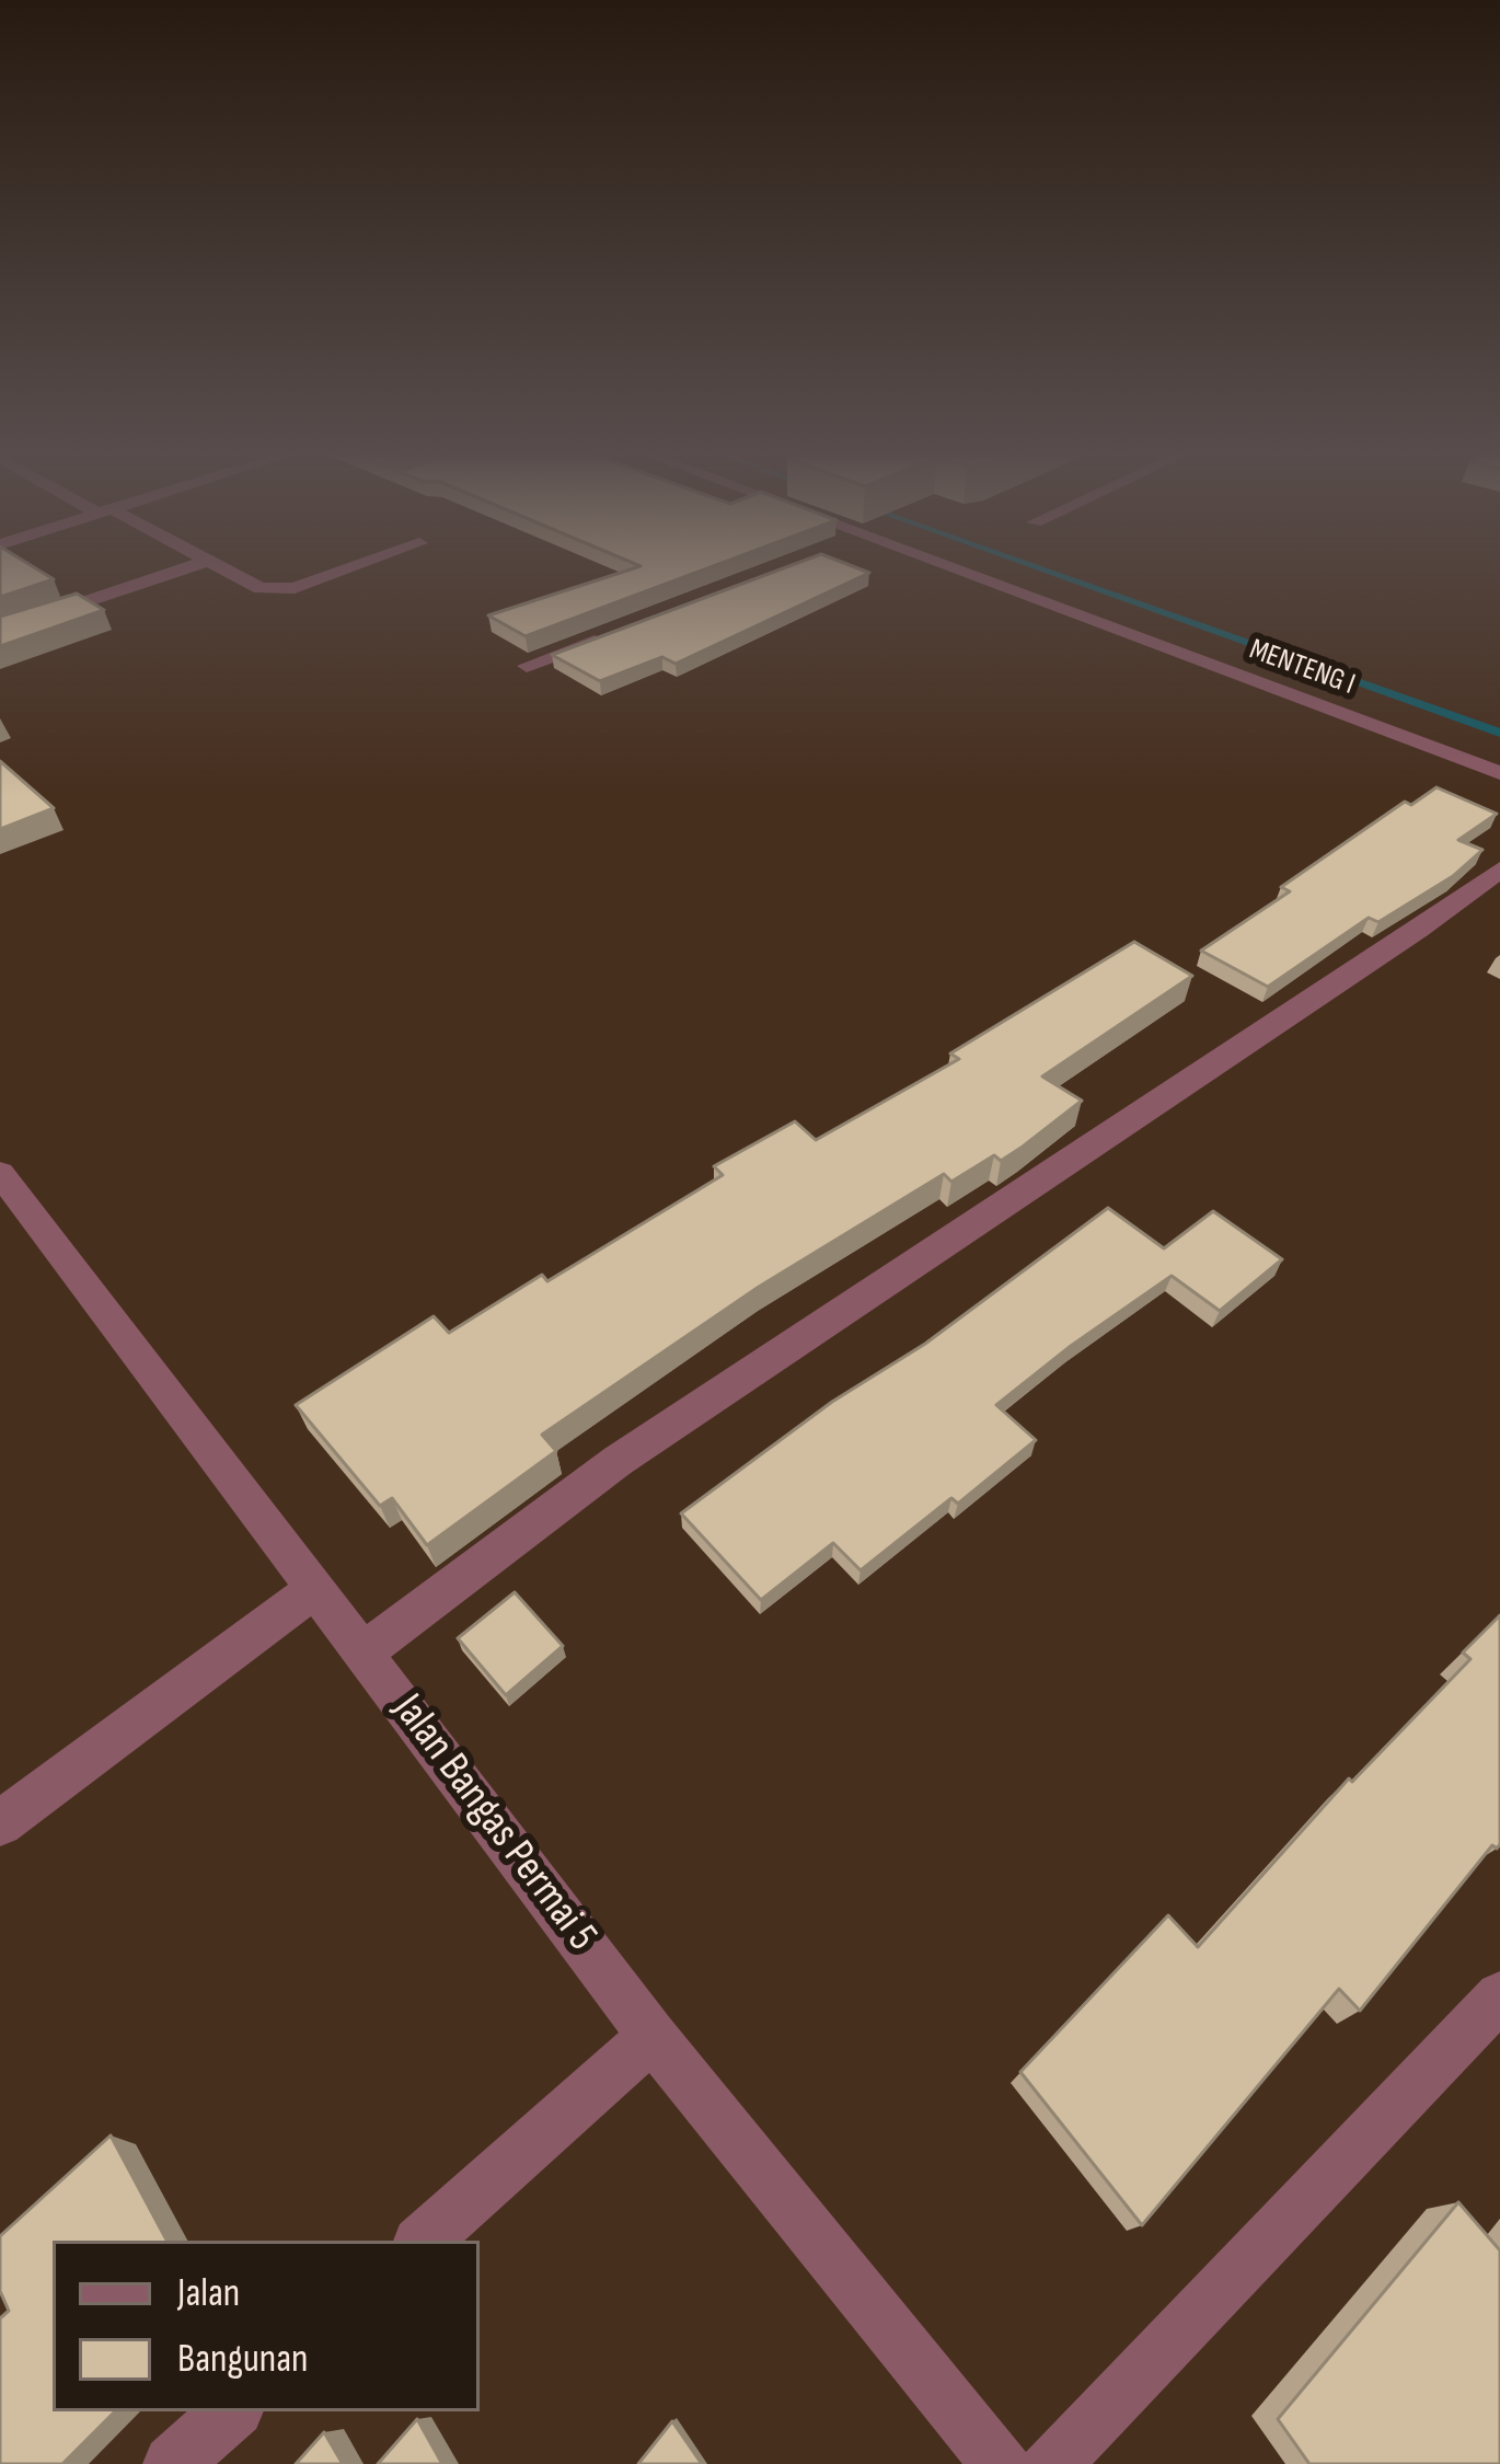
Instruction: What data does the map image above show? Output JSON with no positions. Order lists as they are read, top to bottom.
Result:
{
  "streets": {
    "street": ["MENTENG I", "Jalan Bangas Permai 5"]
  },
  "legend": ["Jalan", "Bangunan"]
}
